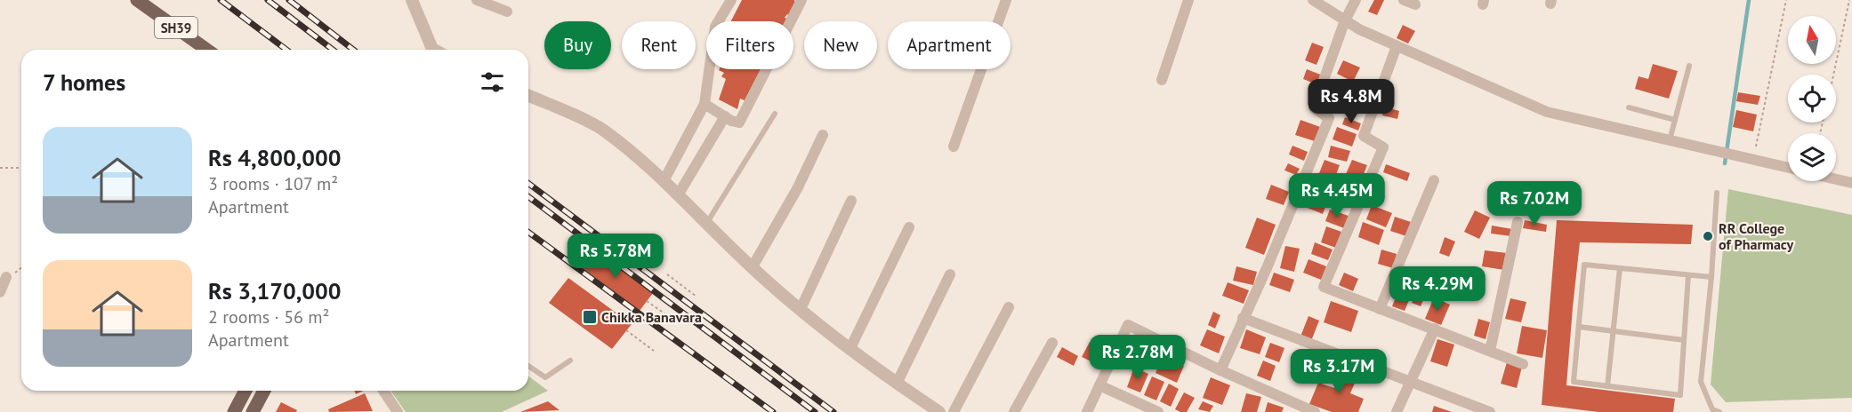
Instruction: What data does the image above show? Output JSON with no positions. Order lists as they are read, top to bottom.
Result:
{
  "streets": {
    "main road": ["SH39"]
  },
  "places": {
    "other": ["RR College of Pharmacy"],
    "transit": ["Chikka Banavara"]
  },
  "north": "top",
  "page": {
    "chip": [
      "Buy",
      "Rent",
      "Filters",
      "New",
      "Apartment"
    ],
    "heading": "7 homes",
    "price": [
      "Rs 4.8M",
      "Rs 4.45M",
      "Rs 7.02M",
      "Rs 5.78M",
      "Rs 4.29M",
      "Rs 2.78M",
      "Rs 3.17M"
    ],
    "list": [
      {
        "name": "Rs 4,800,000",
        "note": "3 rooms · 107 m² · Apartment"
      },
      {
        "name": "Rs 3,170,000",
        "note": "2 rooms · 56 m² · Apartment"
      }
    ]
  }
}
